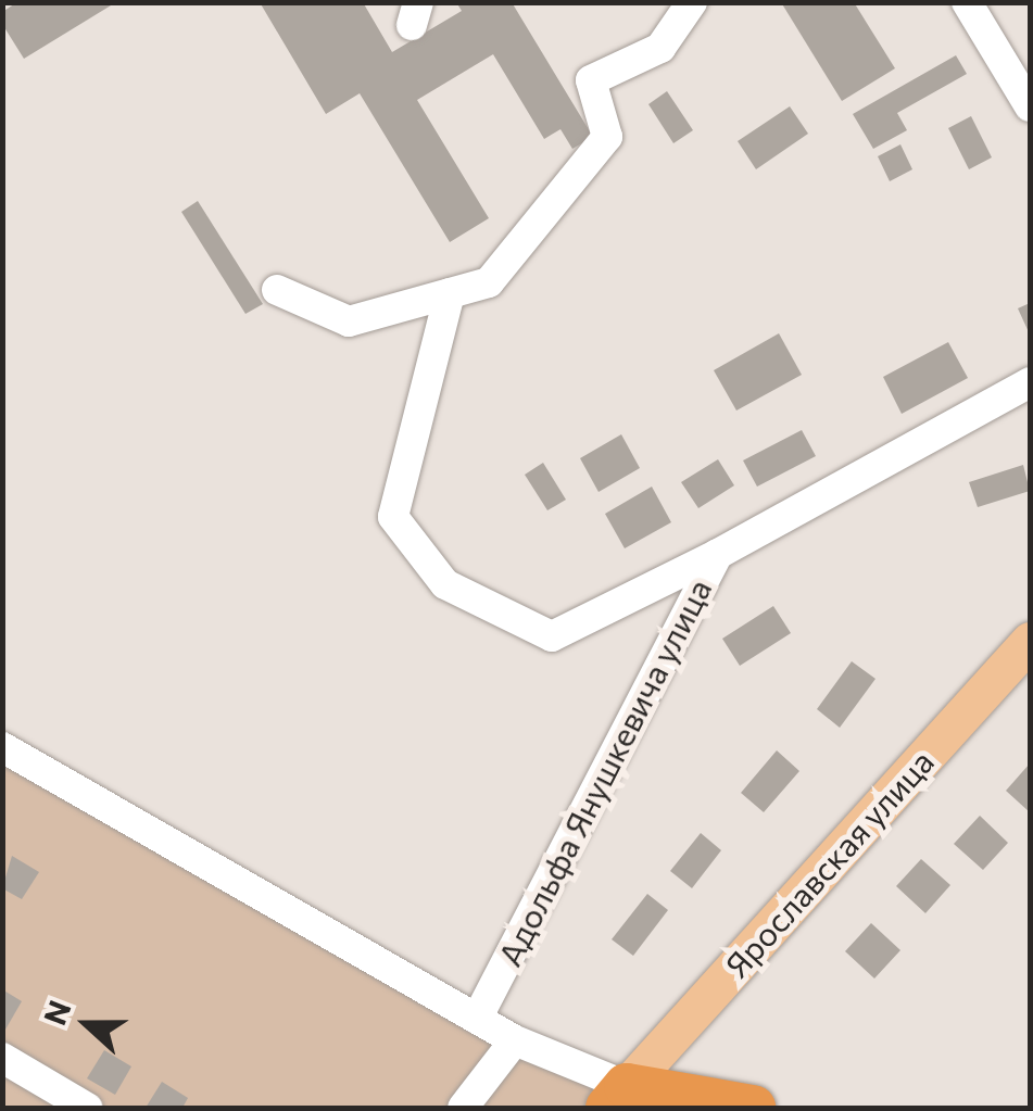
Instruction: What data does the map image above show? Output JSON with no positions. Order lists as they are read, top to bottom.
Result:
{
  "streets": {
    "main road": ["Ярославская улица"],
    "street": ["Адольфа Янушкевича улица"]
  },
  "north": "left"
}
